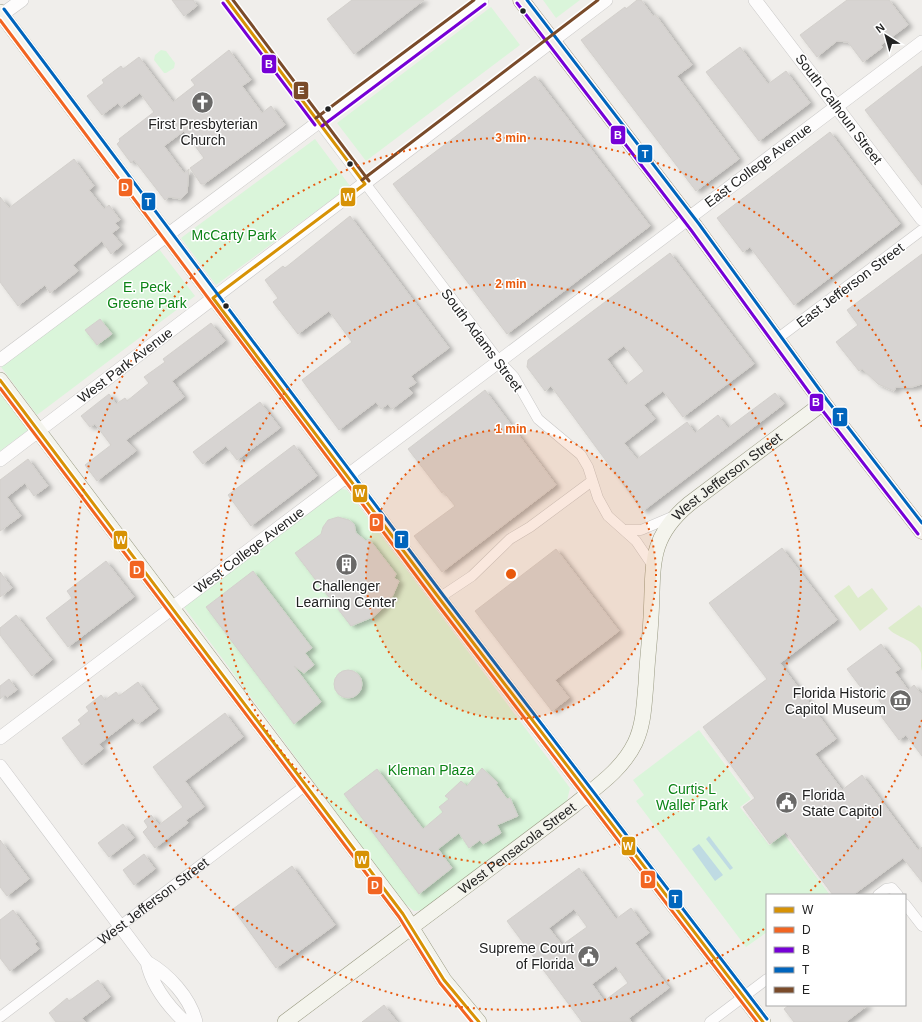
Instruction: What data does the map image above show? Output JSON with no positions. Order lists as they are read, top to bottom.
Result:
{
  "streets": {
    "main road": ["West Jefferson Street", "West Pensacola Street"],
    "street": [
      "South Calhoun Street",
      "East College Avenue",
      "East Jefferson Street",
      "South Adams Street",
      "West Park Avenue",
      "West College Avenue"
    ]
  },
  "crossings": [
    ["South Calhoun Street", "East College Avenue"],
    ["East College Avenue", "South Adams Street"],
    ["East College Avenue", "West College Avenue"],
    ["South Adams Street", "West Park Avenue"],
    ["South Adams Street", "West Jefferson Street"],
    ["South Adams Street", "West College Avenue"],
    ["South Adams Street", "West Pensacola Street"],
    ["West Jefferson Street", "West Pensacola Street"]
  ],
  "parks": [
    "McCarty Park",
    "E. Peck Greene Park",
    "Kleman Plaza",
    "Curtis L Waller Park"
  ],
  "places": {
    "church": ["First Presbyterian Church"],
    "building": ["Challenger Learning Center"],
    "museum": ["Florida Historic Capitol Museum"],
    "public building": ["Florida State Capitol", "Supreme Court of Florida"]
  },
  "lines": [
    "transit line W",
    "transit line T",
    "transit line E",
    "transit line B",
    "transit line D"
  ],
  "legend": [
    "W",
    "D",
    "B",
    "T",
    "E"
  ],
  "north": "top left",
  "rings": ["3 min", "2 min", "1 min"]
}
